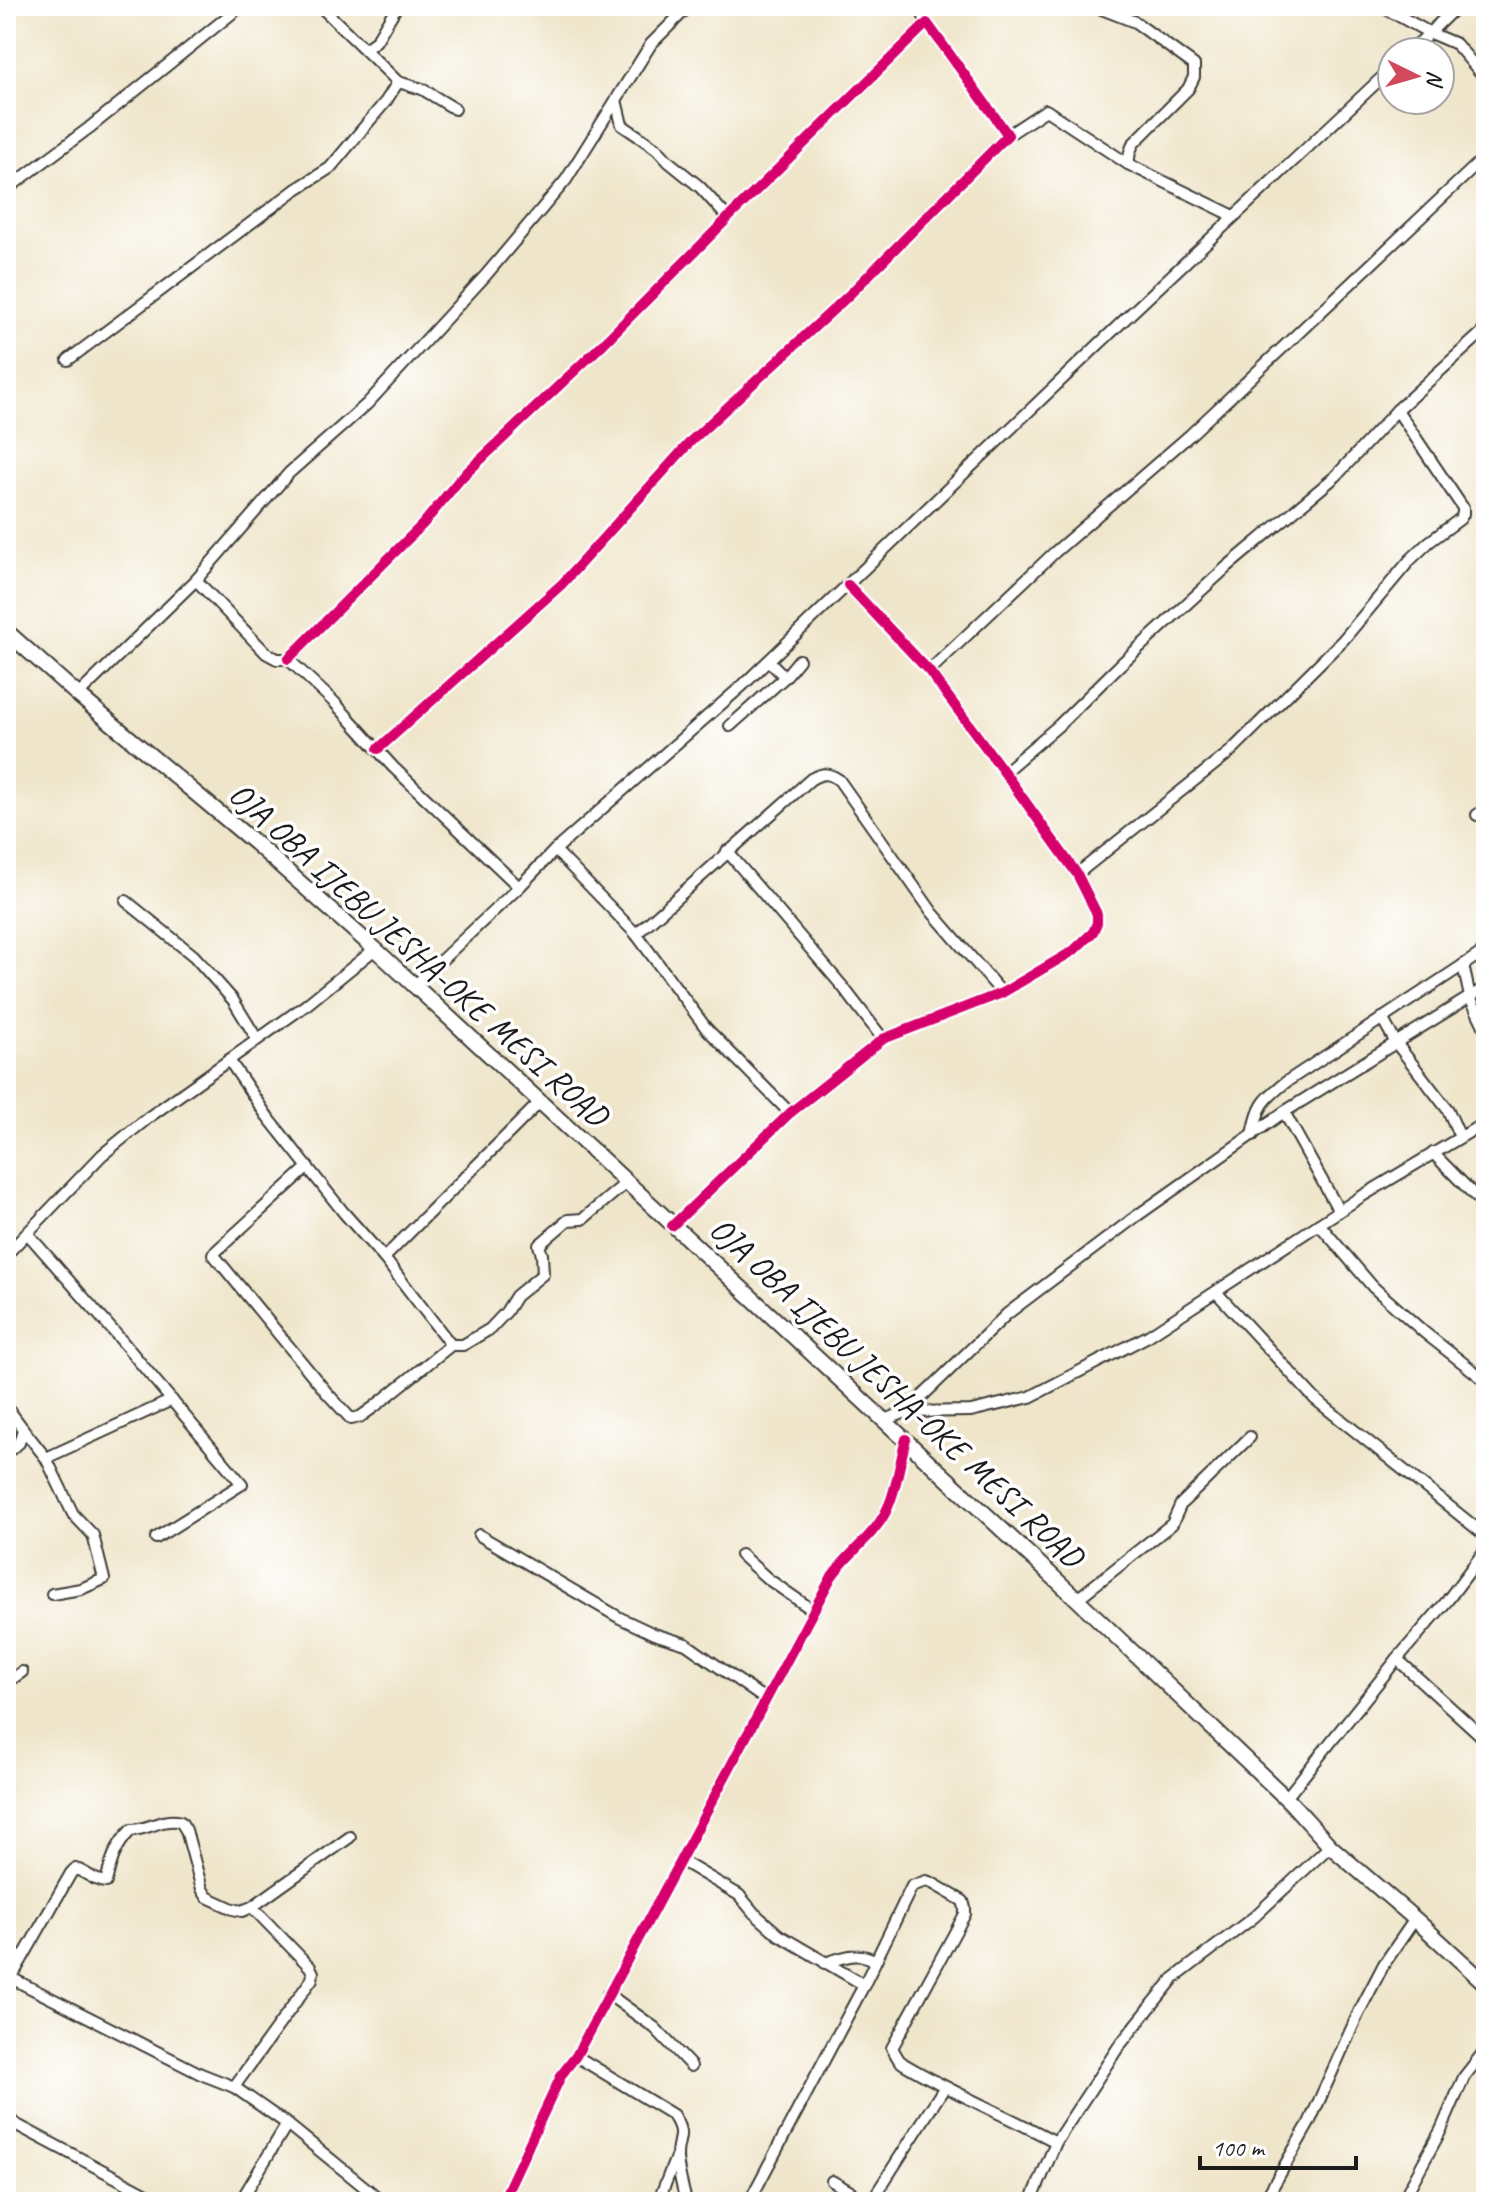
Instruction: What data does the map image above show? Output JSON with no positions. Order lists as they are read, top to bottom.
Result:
{
  "streets": {
    "main road": ["OJA OBA IJEBU JESHA-OKE MESI ROAD"]
  },
  "scale_bar": "100 m",
  "north": "right"
}
